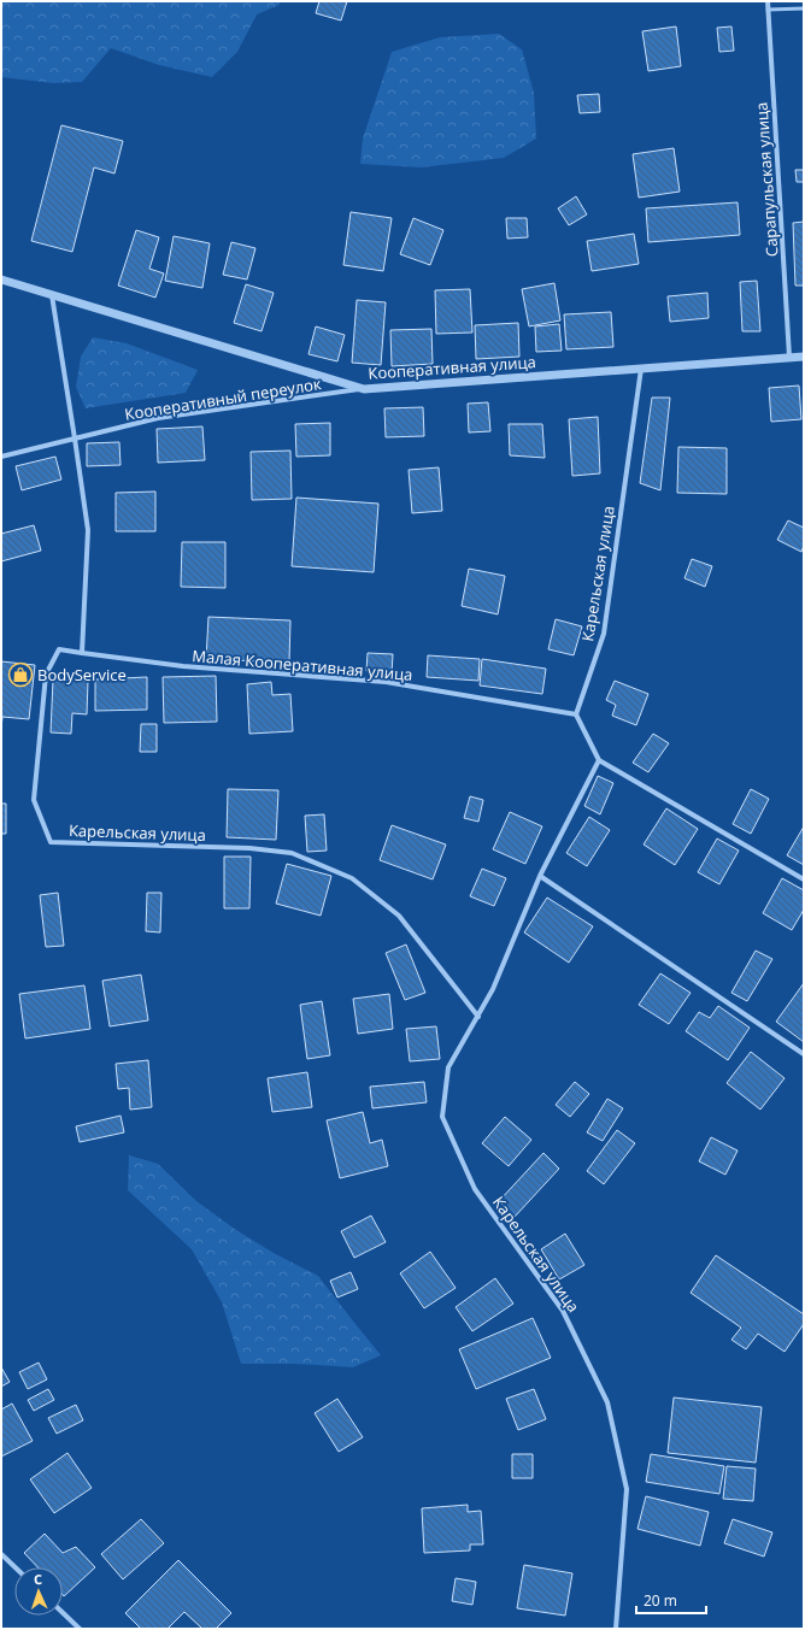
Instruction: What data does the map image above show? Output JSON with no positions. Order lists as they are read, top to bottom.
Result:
{
  "streets": {
    "street": [
      "Сарапульская улица",
      "Кооперативная улица",
      "Кооперативный переулок",
      "Карельская улица",
      "Малая Кооперативная улица"
    ]
  },
  "crossings": [
    ["Сарапульская улица", "Кооперативная улица"],
    ["Кооперативная улица", "Кооперативный переулок"],
    ["Кооперативная улица", "Карельская улица"],
    ["Карельская улица", "Малая Кооперативная улица"]
  ],
  "places": {
    "shop": ["BodyService"]
  },
  "scale_bar": "20 m",
  "north": "top"
}
